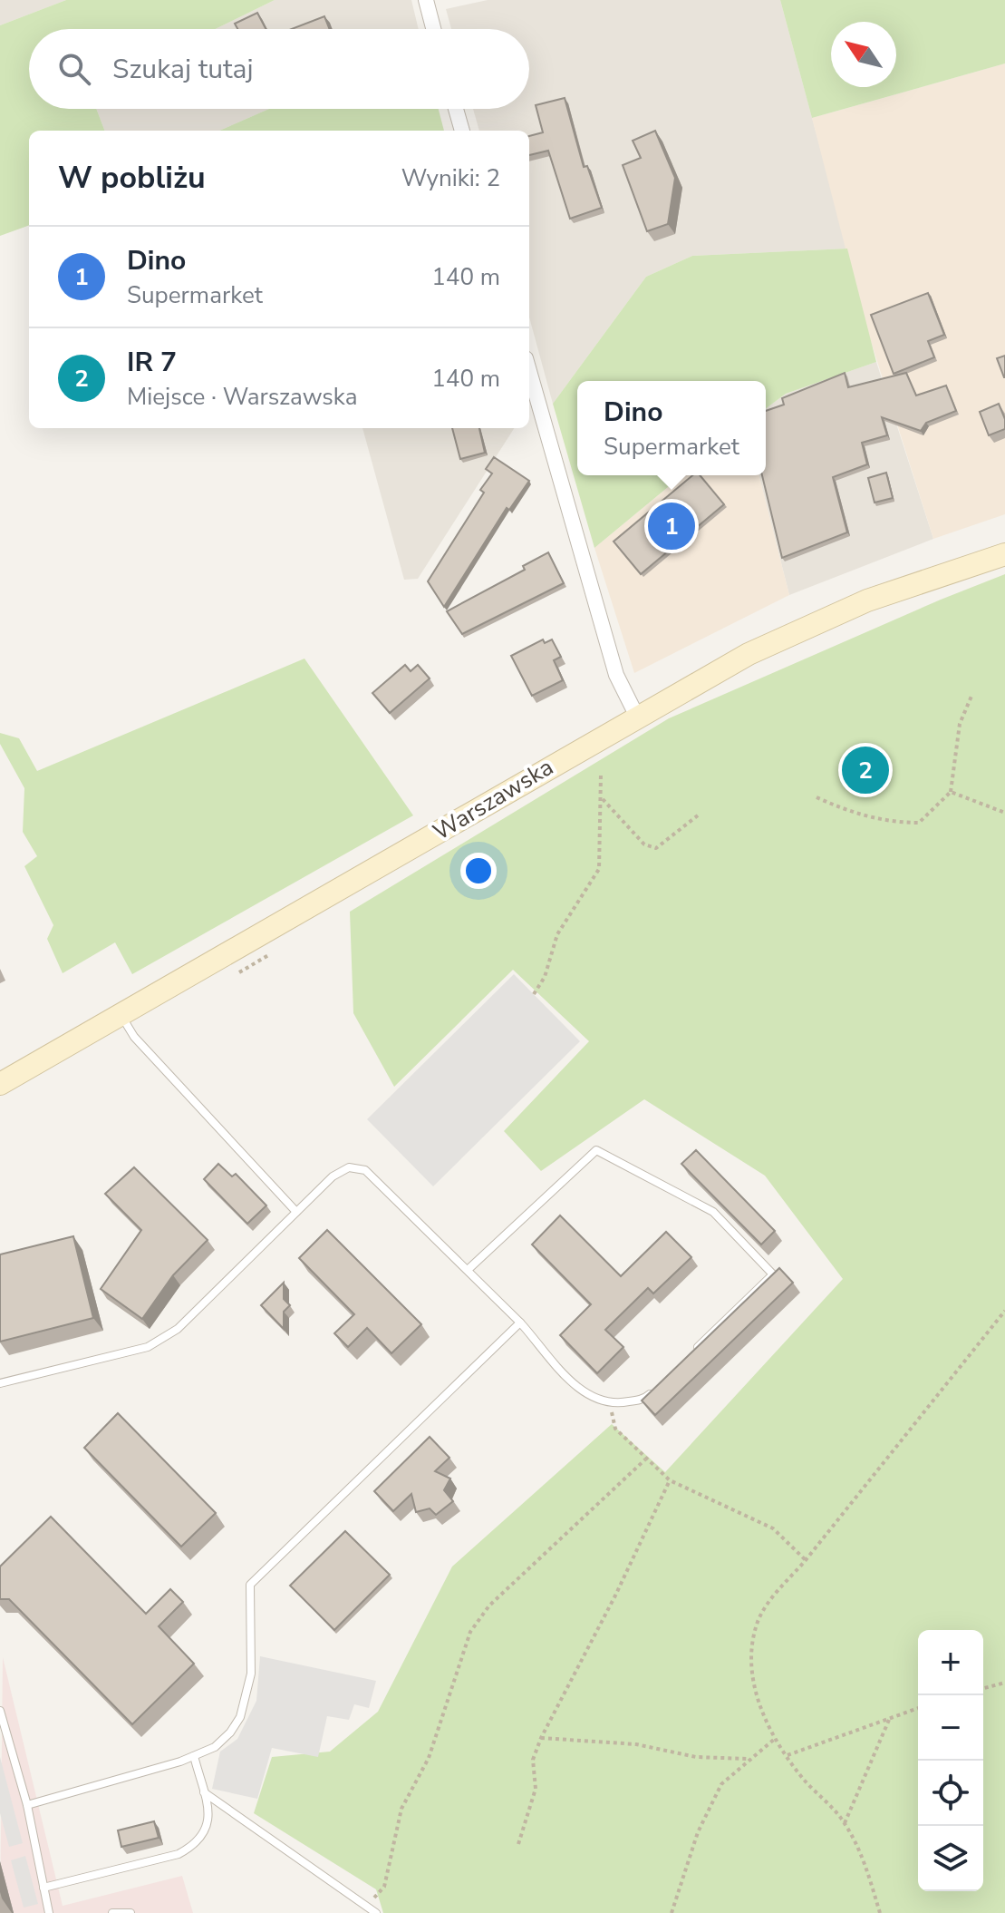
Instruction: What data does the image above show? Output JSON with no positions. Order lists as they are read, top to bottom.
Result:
{
  "streets": {
    "main road": ["Warszawska"]
  },
  "north": "top left",
  "page": {
    "search": "Szukaj tutaj",
    "heading": ["W pobliżu", "Wyniki: 2"],
    "list": [
      {
        "mark": "1",
        "name": "Dino",
        "note": "Supermarket",
        "value": "140 m"
      },
      {
        "mark": "2",
        "name": "IR 7",
        "note": "Miejsce · Warszawska",
        "value": "140 m"
      }
    ],
    "popup": ["Dino", "Supermarket"],
    "pins": ["1", "2"],
    "map_buttons": ["+", "−"]
  }
}
